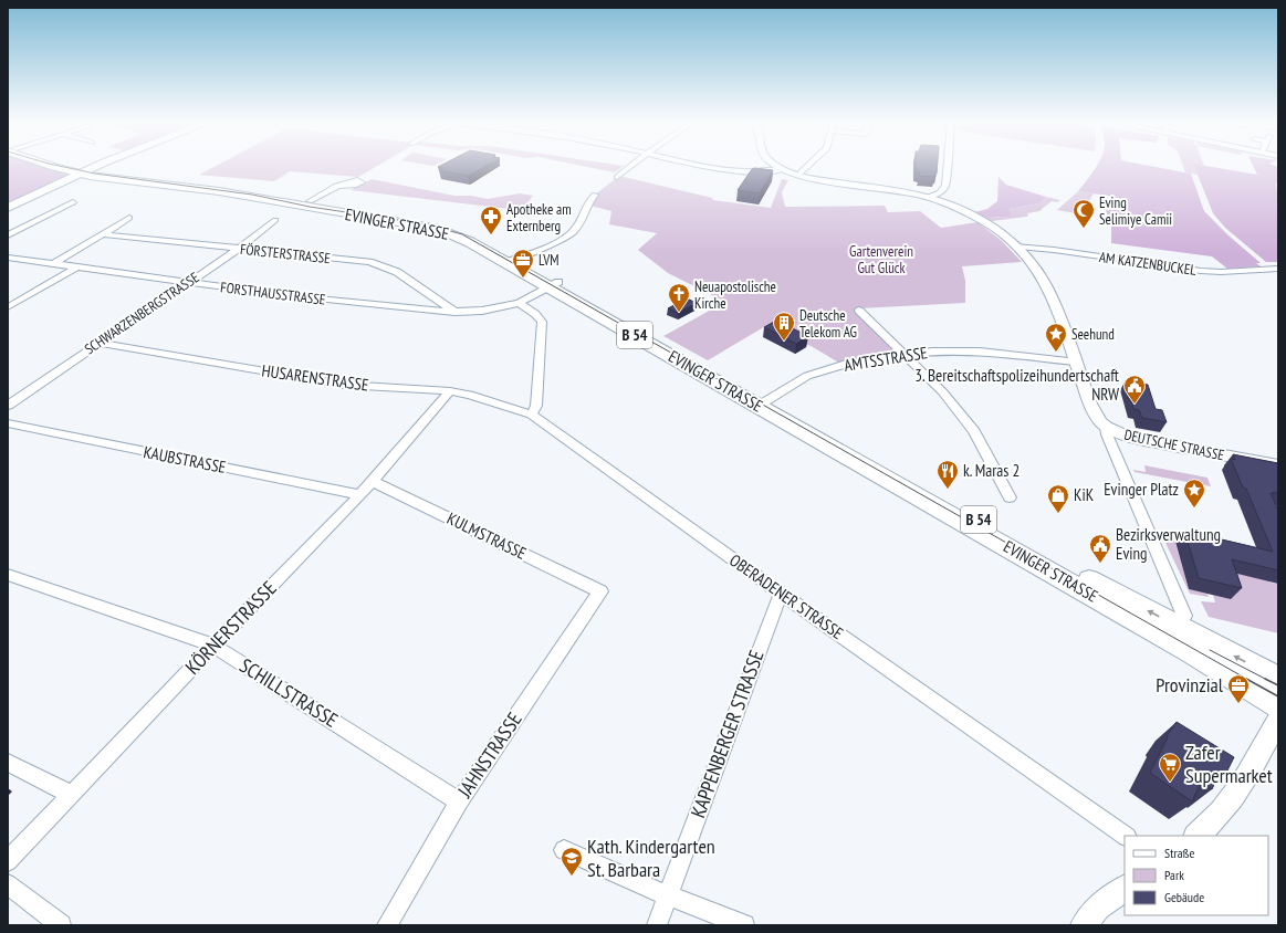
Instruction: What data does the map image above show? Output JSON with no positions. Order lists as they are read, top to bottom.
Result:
{
  "streets": {
    "main road": ["EVINGER STRASSE", "B 54"],
    "street": [
      "FÖRSTERSTRASSE",
      "AM KATZENBUCKEL",
      "FORSTHAUSSTRASSE",
      "SCHWARZENBERGSTRASSE",
      "AMTSSTRASSE",
      "HUSARENSTRASSE",
      "DEUTSCHE STRASSE",
      "KAUBSTRASSE",
      "KULMSTRASSE",
      "OBERADENER STRASSE",
      "KÖRNERSTRASSE",
      "SCHILLSTRASSE",
      "KAPPENBERGER STRASSE",
      "JAHNSTRASSE"
    ]
  },
  "crossings": [
    ["EVINGER STRASSE", "FORSTHAUSSTRASSE"],
    ["EVINGER STRASSE", "AMTSSTRASSE"],
    ["FÖRSTERSTRASSE", "FORSTHAUSSTRASSE"],
    ["FÖRSTERSTRASSE", "SCHWARZENBERGSTRASSE"],
    ["AM KATZENBUCKEL", "DEUTSCHE STRASSE"],
    ["FORSTHAUSSTRASSE", "SCHWARZENBERGSTRASSE"],
    ["SCHWARZENBERGSTRASSE", "HUSARENSTRASSE"],
    ["AMTSSTRASSE", "DEUTSCHE STRASSE"],
    ["HUSARENSTRASSE", "OBERADENER STRASSE"],
    ["HUSARENSTRASSE", "KÖRNERSTRASSE"],
    ["KAUBSTRASSE", "KÖRNERSTRASSE"],
    ["KULMSTRASSE", "KÖRNERSTRASSE"],
    ["KULMSTRASSE", "JAHNSTRASSE"],
    ["OBERADENER STRASSE", "KAPPENBERGER STRASSE"],
    ["KÖRNERSTRASSE", "SCHILLSTRASSE"],
    ["SCHILLSTRASSE", "JAHNSTRASSE"]
  ],
  "parks": ["Gartenverein Gut Glück"],
  "places": {
    "mosque": ["Eving Selimiye Camii"],
    "pharmacy": ["Apotheke am Externberg"],
    "office": ["LVM", "Provinzial"],
    "church": ["Neuapostolische Kirche"],
    "building": ["Deutsche Telekom AG"],
    "place": ["Seehund", "Evinger Platz"],
    "public building": ["3. Bereitschaftspolizeihundertschaft NRW", "Bezirksverwaltung Eving"],
    "restaurant": ["k. Maras 2"],
    "shop": ["KiK"],
    "supermarket": ["Zafer Supermarket"],
    "school or university": ["Kath. Kindergarten St. Barbara"]
  },
  "legend": ["Straße", "Park", "Gebäude"]
}
